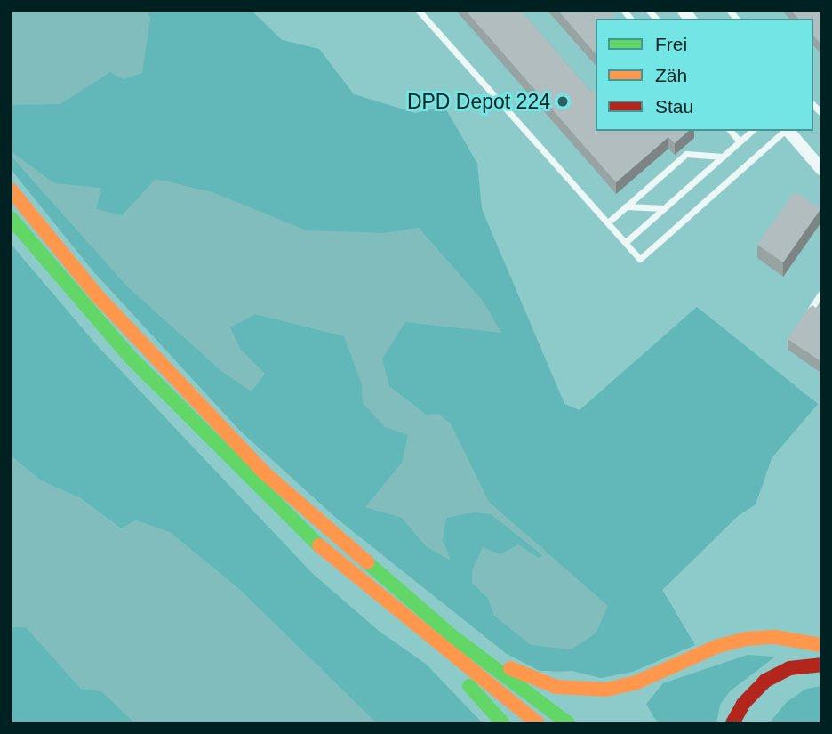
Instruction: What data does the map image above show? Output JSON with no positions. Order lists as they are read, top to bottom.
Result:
{
  "places": ["DPD Depot 224"],
  "legend": ["Frei", "Zäh", "Stau"]
}
